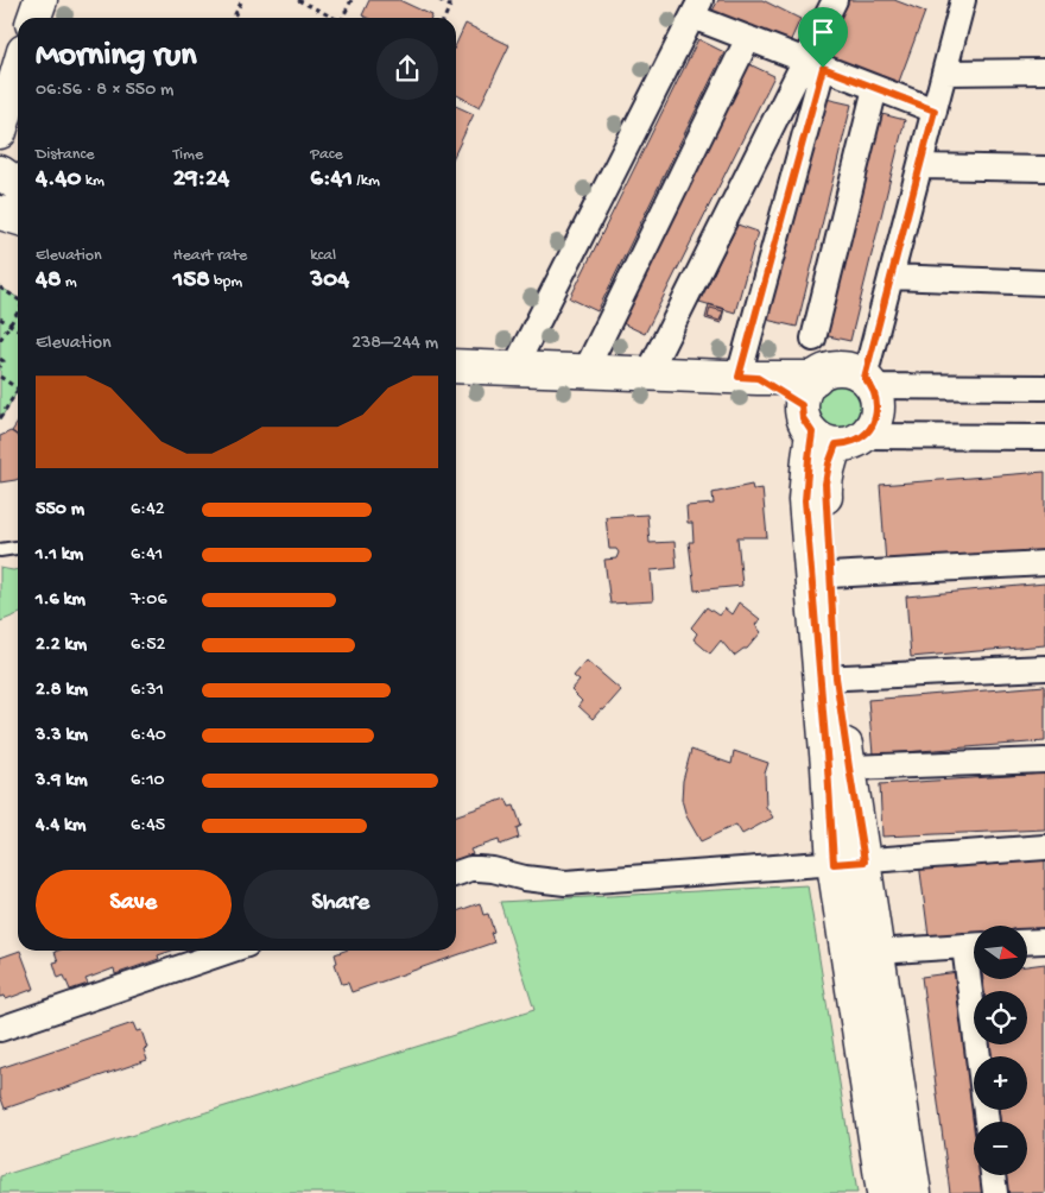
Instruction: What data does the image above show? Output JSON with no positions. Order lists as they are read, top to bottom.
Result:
{
  "north": "right",
  "page": {
    "heading": ["Morning run", "06:56 · 8 × 550 m"],
    "stats": [
      ["Distance", "4.40 km"],
      ["Time", "29:24"],
      ["Pace", "6:41 /km"],
      ["Elevation", "48 m"],
      ["Heart rate", "158 bpm"],
      ["kcal", "304"]
    ],
    "chart": ["Elevation", "238–244 m"],
    "list": [
      {
        "name": "550 m",
        "note": "6:42"
      },
      {
        "name": "1.1 km",
        "note": "6:41"
      },
      {
        "name": "1.6 km",
        "note": "7:06"
      },
      {
        "name": "2.2 km",
        "note": "6:52"
      },
      {
        "name": "2.8 km",
        "note": "6:31"
      },
      {
        "name": "3.3 km",
        "note": "6:40"
      },
      {
        "name": "3.9 km",
        "note": "6:10"
      },
      {
        "name": "4.4 km",
        "note": "6:45"
      }
    ],
    "buttons": ["Save", "Share"],
    "map_buttons": ["+", "−"]
  }
}
